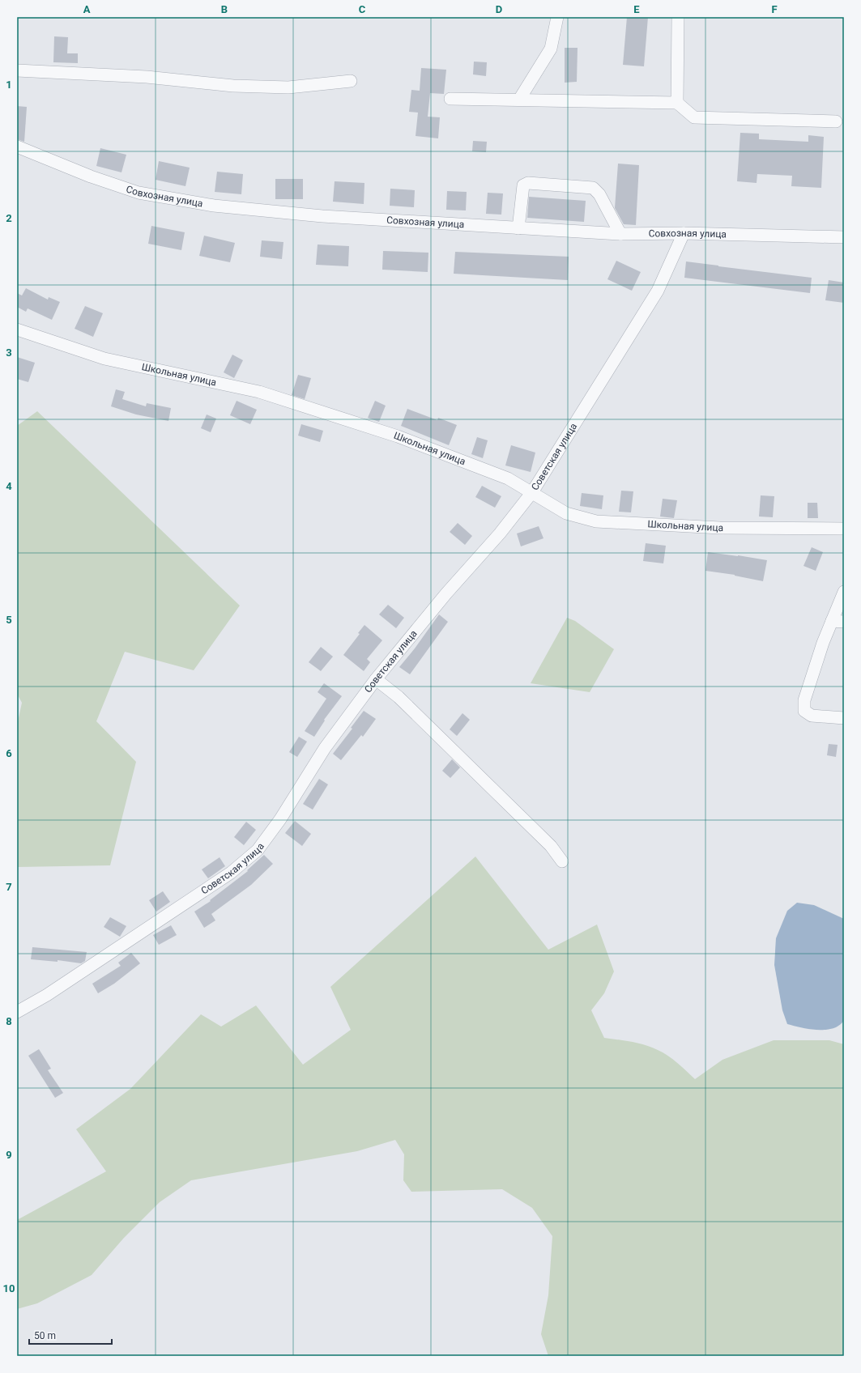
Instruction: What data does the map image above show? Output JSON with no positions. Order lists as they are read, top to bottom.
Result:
{
  "streets": {
    "street": ["Совхозная улица", "Школьная улица", "Советская улица"]
  },
  "crossings": [
    ["Совхозная улица", "Советская улица"],
    ["Школьная улица", "Советская улица"]
  ],
  "scale_bar": "50 m",
  "grid": {
    "columns": [
      "A",
      "B",
      "C",
      "D",
      "E",
      "F"
    ],
    "rows": [
      "1",
      "2",
      "3",
      "4",
      "5",
      "6",
      "7",
      "8",
      "9",
      "10"
    ]
  }
}
